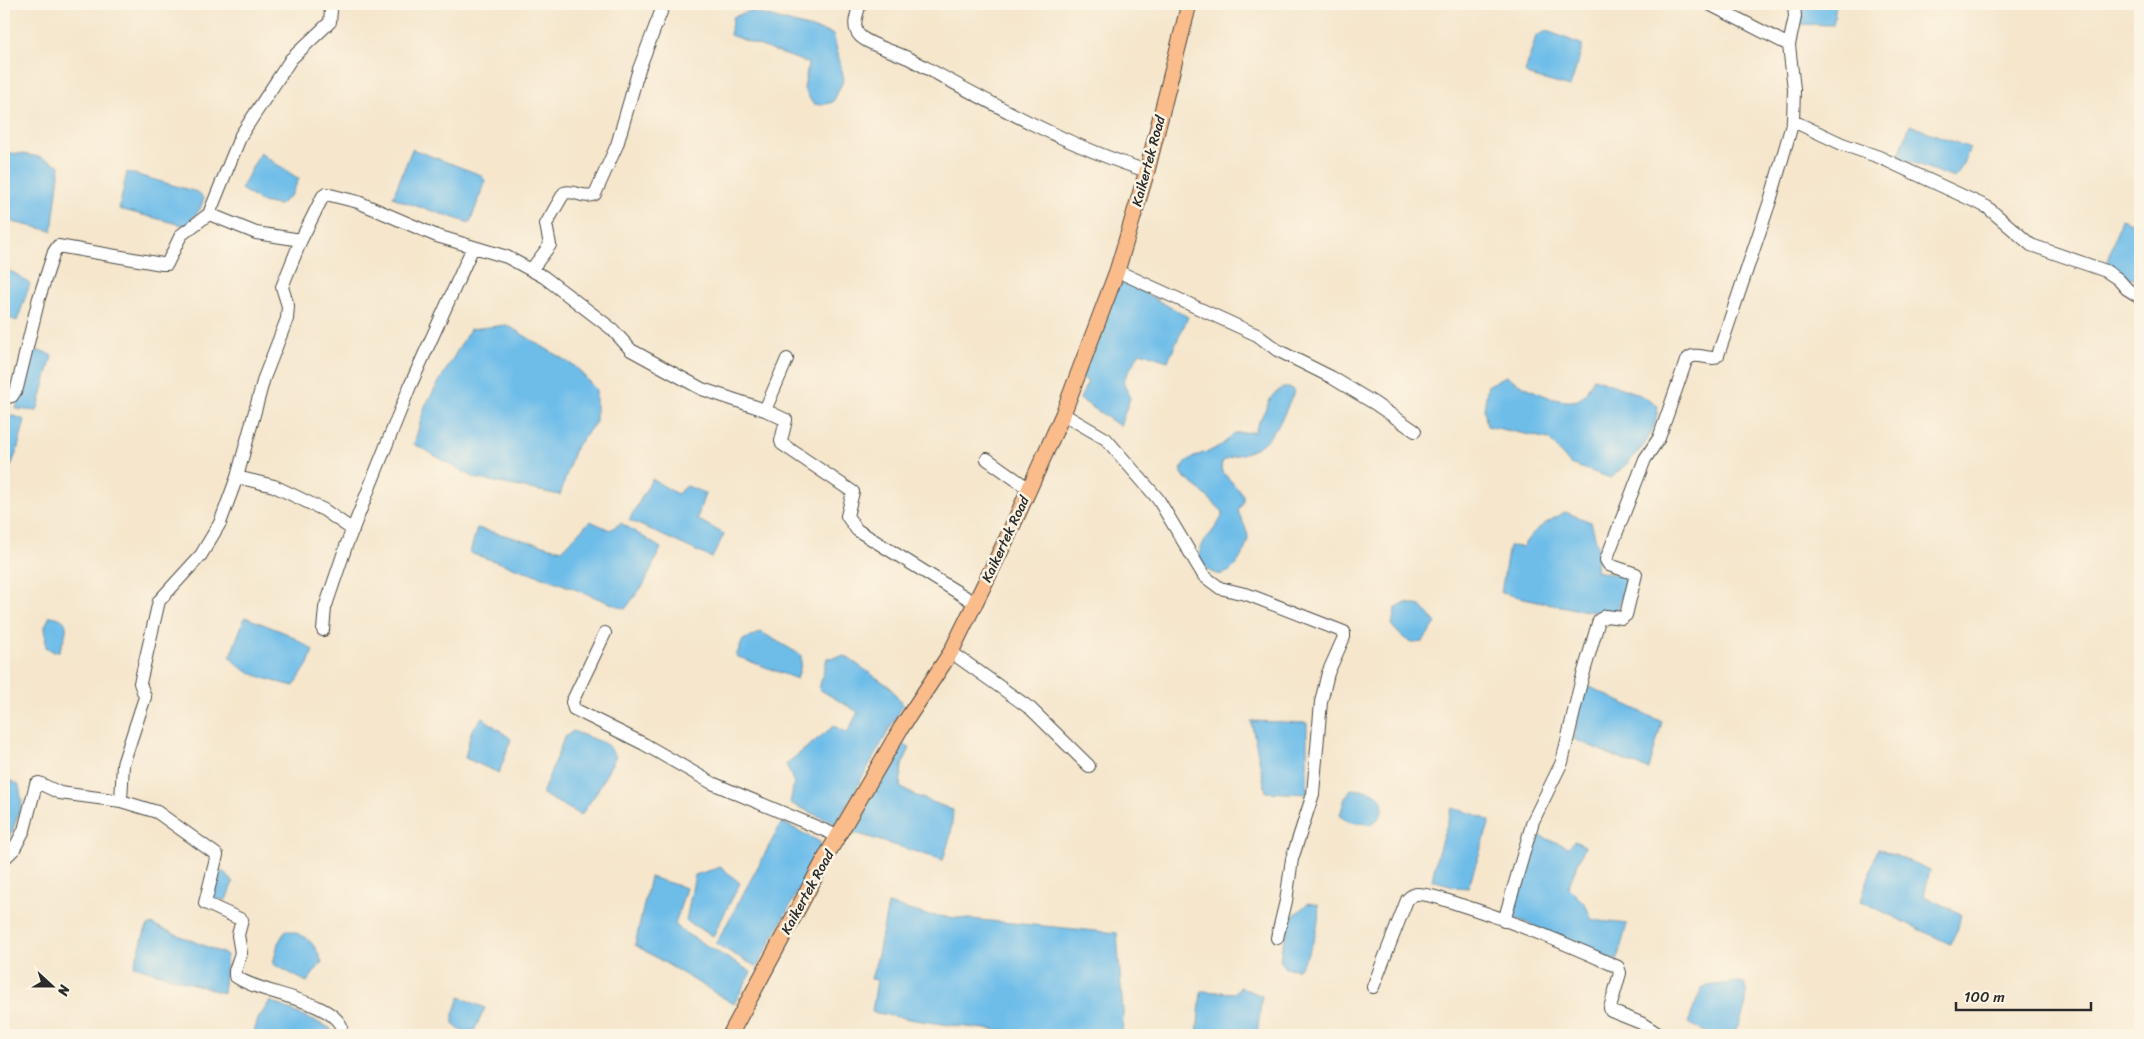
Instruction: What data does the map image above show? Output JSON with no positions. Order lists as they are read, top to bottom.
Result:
{
  "streets": {
    "main road": ["Kaikertek Road"]
  },
  "scale_bar": "100 m",
  "north": "right"
}
